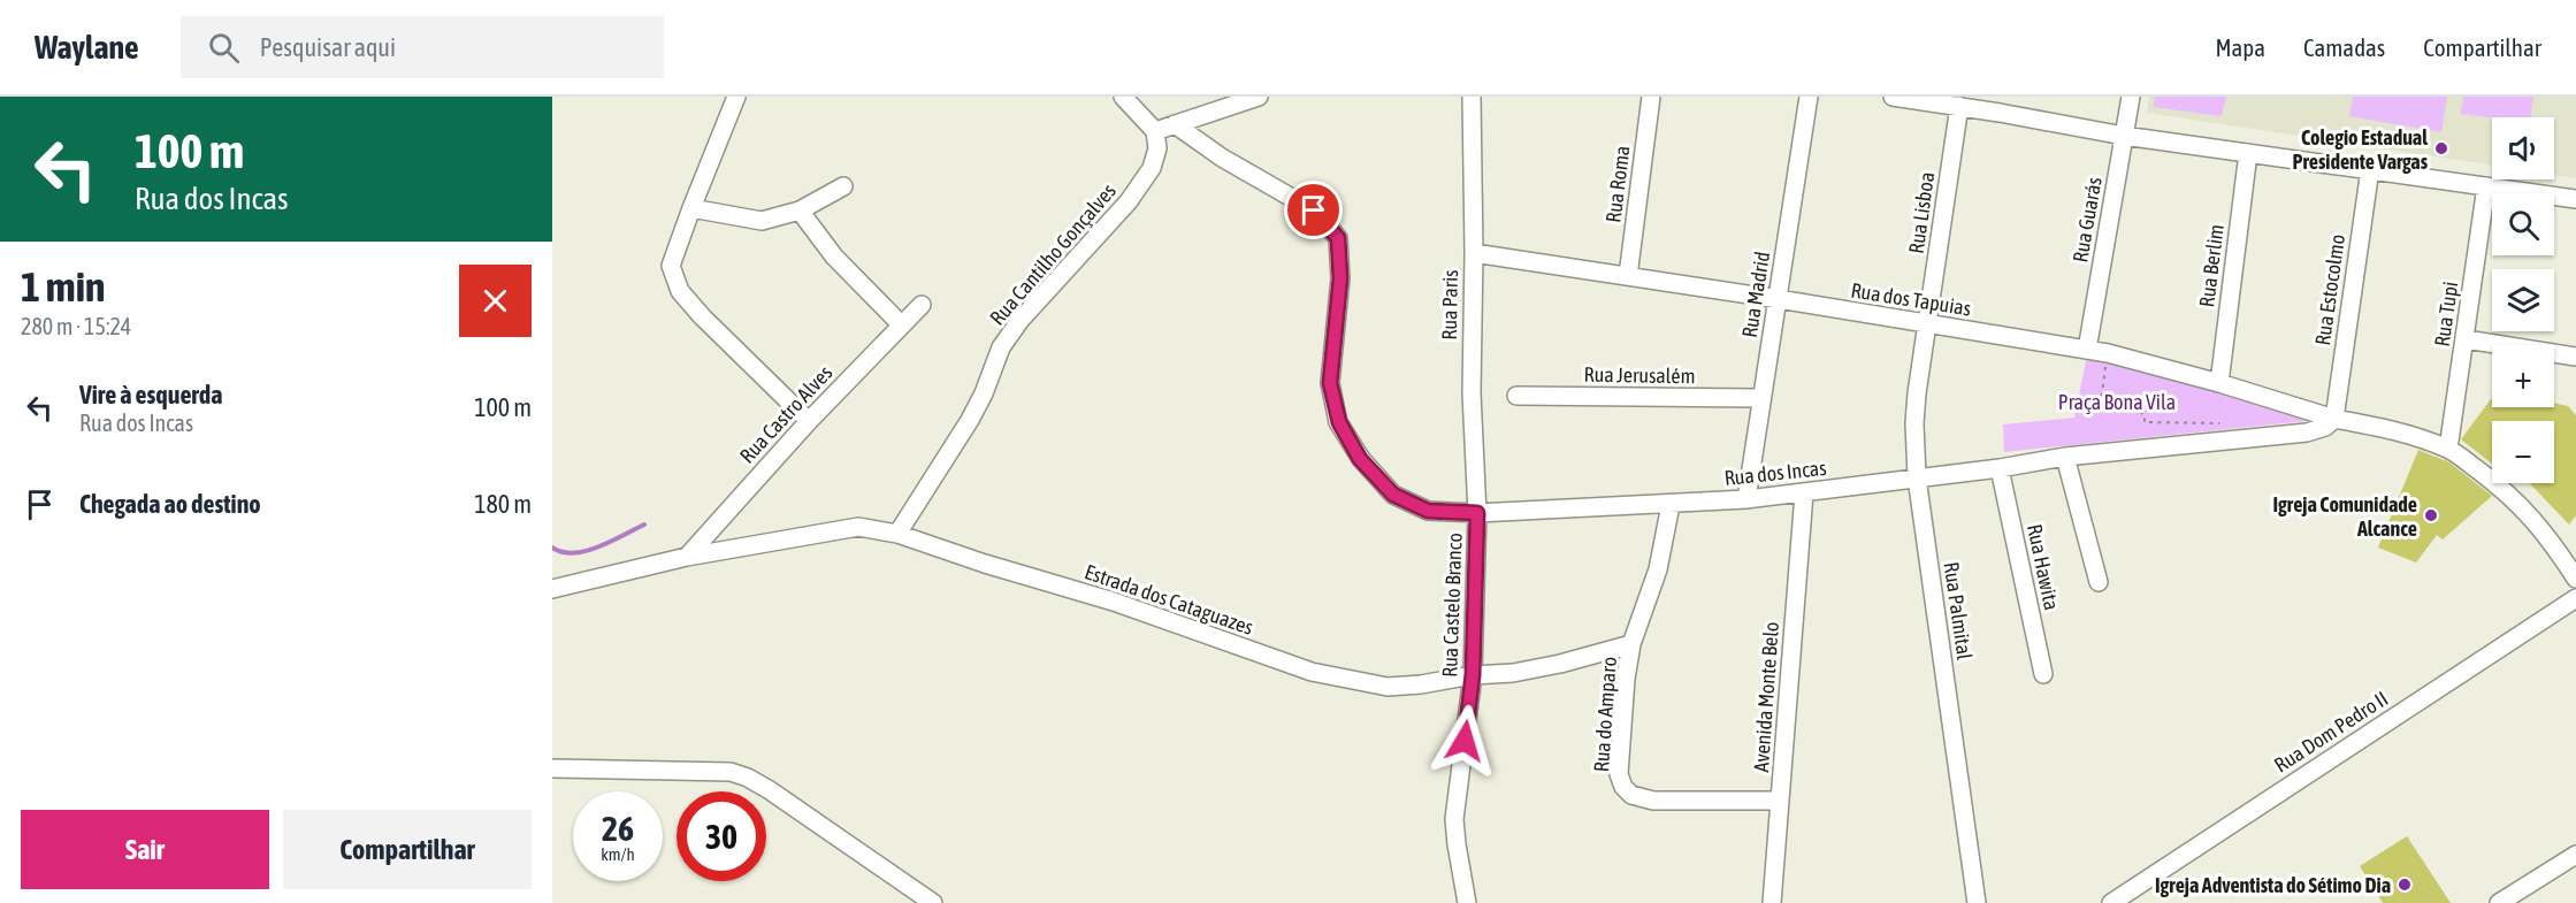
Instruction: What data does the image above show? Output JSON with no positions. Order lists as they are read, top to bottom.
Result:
{
  "streets": {
    "street": [
      "Rua Roma",
      "Rua Lisboa",
      "Rua Guarás",
      "Rua Cantilho Gonçalves",
      "Rua Berlim",
      "Rua Estocolmo",
      "Rua Madrid",
      "Rua dos Tapuias",
      "Rua Paris",
      "Rua Tupi",
      "Rua Jerusalém",
      "Rua Castro Alves",
      "Rua dos Incas",
      "Rua Hawita",
      "Estrada dos Cataguazes",
      "Rua Castelo Branco",
      "Rua Palmital",
      "Avenida Monte Belo",
      "Rua do Amparo",
      "Rua Dom Pedro II"
    ]
  },
  "crossings": [
    ["Rua Roma", "Rua dos Tapuias"],
    ["Rua Lisboa", "Rua dos Tapuias"],
    ["Rua Lisboa", "Rua Palmital"],
    ["Rua Guarás", "Rua dos Tapuias"],
    ["Rua Cantilho Gonçalves", "Estrada dos Cataguazes"],
    ["Rua Berlim", "Rua dos Tapuias"],
    ["Rua Estocolmo", "Rua dos Tapuias"],
    ["Rua Estocolmo", "Rua dos Incas"],
    ["Rua Madrid", "Rua dos Tapuias"],
    ["Rua Madrid", "Rua Jerusalém"],
    ["Rua Madrid", "Rua dos Incas"],
    ["Rua dos Tapuias", "Rua Paris"],
    ["Rua dos Tapuias", "Rua dos Incas"],
    ["Rua dos Tapuias", "Rua Palmital"],
    ["Rua Paris", "Rua dos Incas"],
    ["Rua Paris", "Rua Castelo Branco"],
    ["Rua Castro Alves", "Estrada dos Cataguazes"],
    ["Rua dos Incas", "Rua Hawita"],
    ["Rua dos Incas", "Rua Castelo Branco"],
    ["Rua dos Incas", "Rua Palmital"],
    ["Rua dos Incas", "Avenida Monte Belo"],
    ["Estrada dos Cataguazes", "Rua Castelo Branco"],
    ["Estrada dos Cataguazes", "Rua do Amparo"],
    ["Avenida Monte Belo", "Rua do Amparo"]
  ],
  "parks": ["Praça Bona Vila"],
  "places": ["Colegio Estadual Presidente Vargas", "Igreja Comunidade Alcance", "Igreja Adventista do Sétimo Dia"],
  "page": {
    "header": "Waylane",
    "search": "Pesquisar aqui",
    "nav": ["Mapa", "Camadas", "Compartilhar"],
    "turn": ["100 m", "Rua dos Incas"],
    "map_buttons": ["+", "−"],
    "heading": ["1 min", "280 m · 15:24"],
    "list": [
      {
        "name": "Vire à esquerda",
        "note": "Rua dos Incas",
        "value": "100 m"
      },
      {
        "name": "Chegada ao destino",
        "value": "180 m"
      }
    ],
    "speed": "26 km/h",
    "limit": "30",
    "buttons": ["Sair", "Compartilhar"]
  }
}
